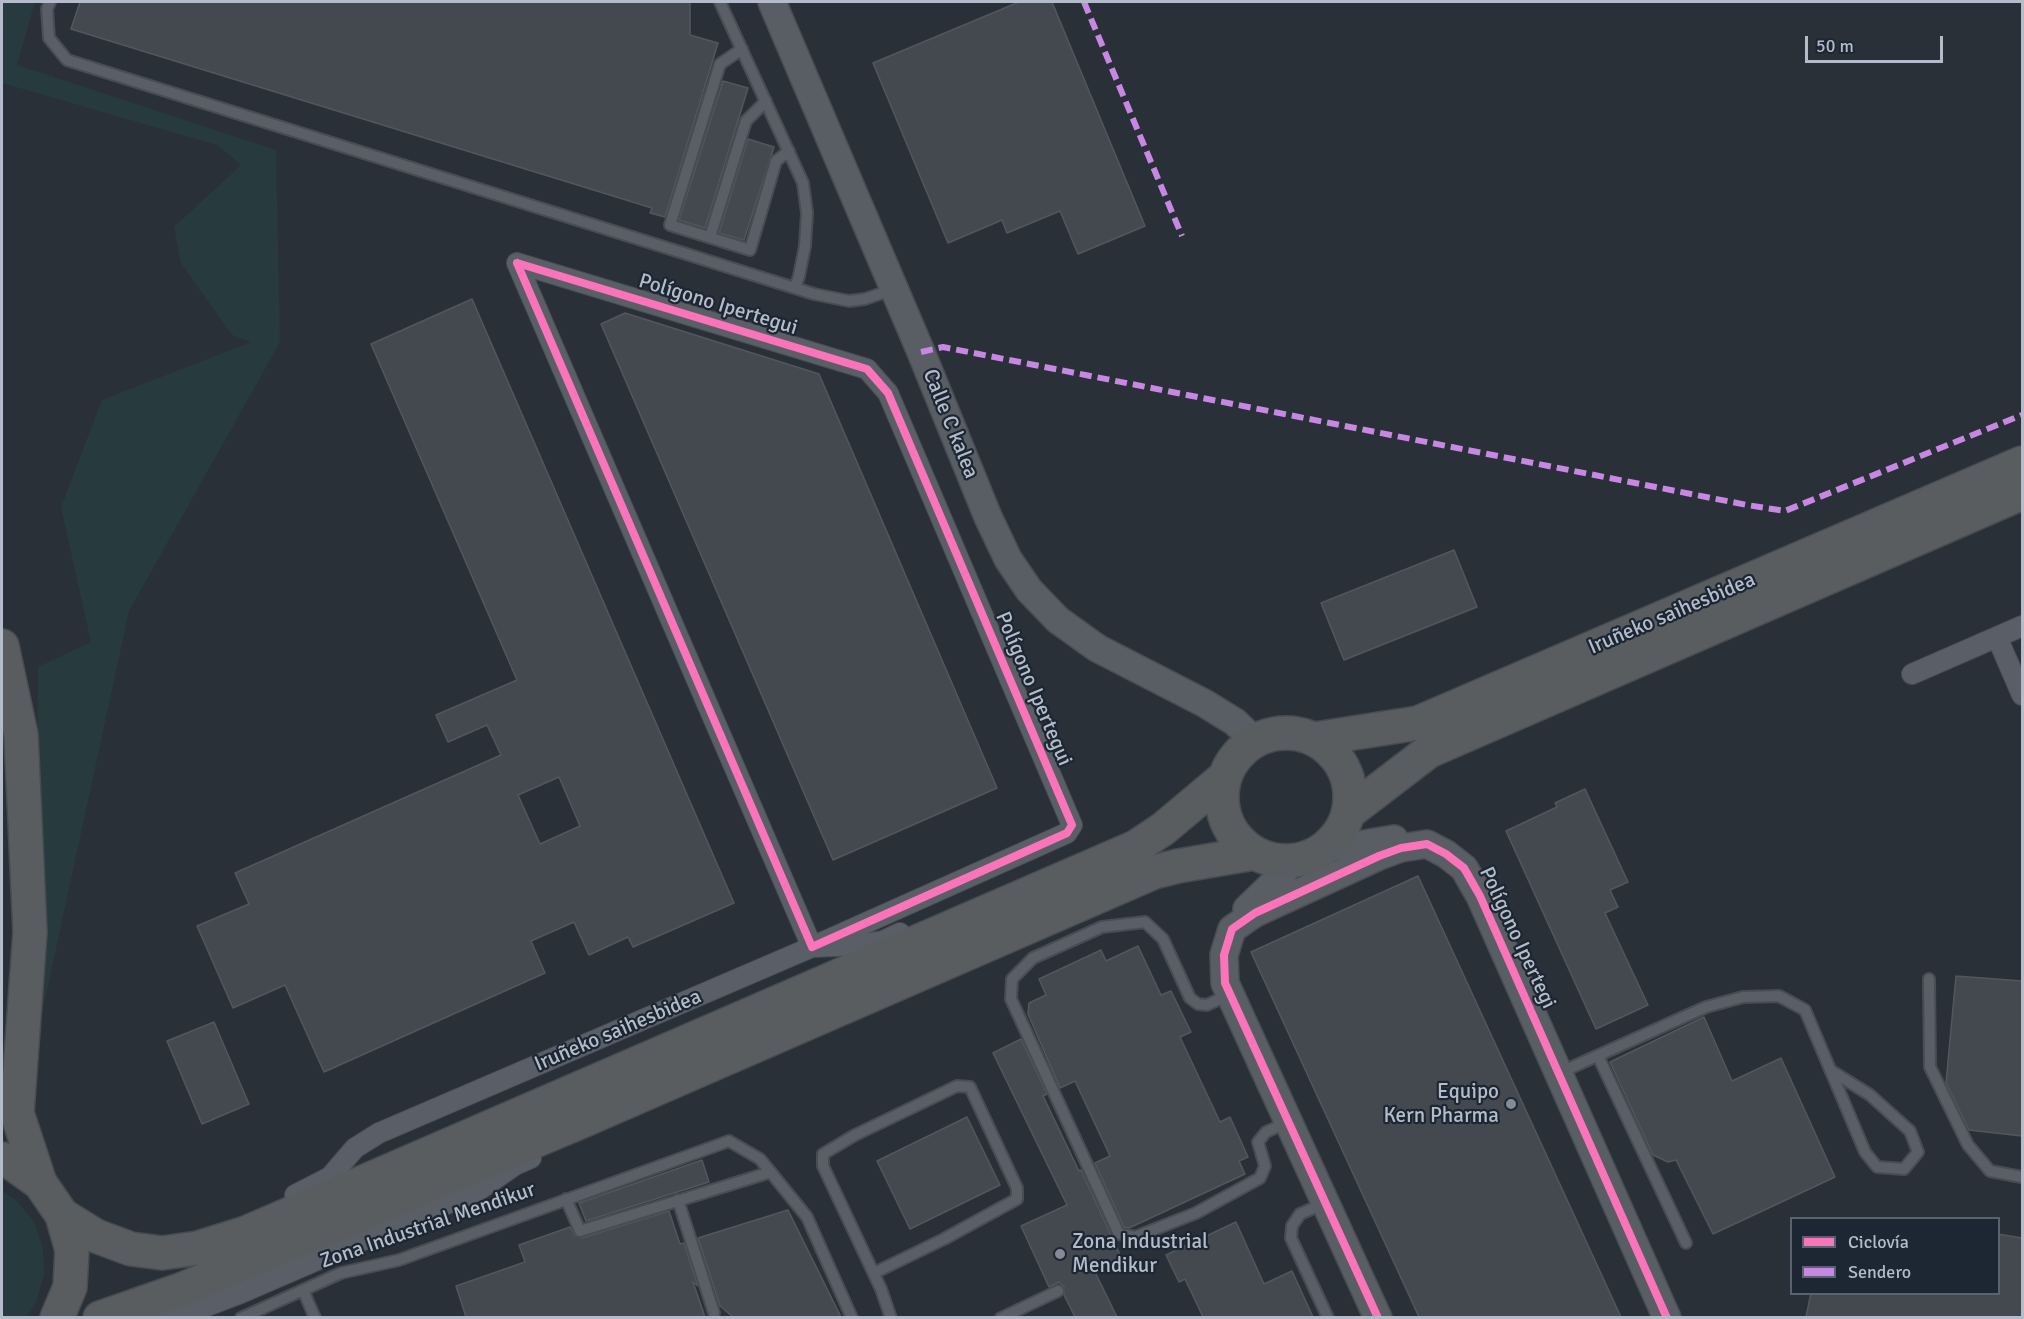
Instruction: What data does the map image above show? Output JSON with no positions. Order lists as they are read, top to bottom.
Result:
{
  "streets": {
    "highway": ["Iruñeko saihesbidea"],
    "street": ["Polígono Ipertegui", "Calle C kalea", "Polígono Ipertegi"],
    "lane": ["Zona Industrial Mendikur"]
  },
  "crossings": [
    ["Polígono Ipertegui", "Iruñeko saihesbidea"],
    ["Calle C kalea", "Iruñeko saihesbidea"],
    ["Calle C kalea", "Polígono Ipertegi"],
    ["Iruñeko saihesbidea", "Polígono Ipertegi"]
  ],
  "places": ["Equipo Kern Pharma", "Zona Industrial Mendikur"],
  "legend": ["Ciclovía", "Sendero"],
  "scale_bar": "50 m"
}
